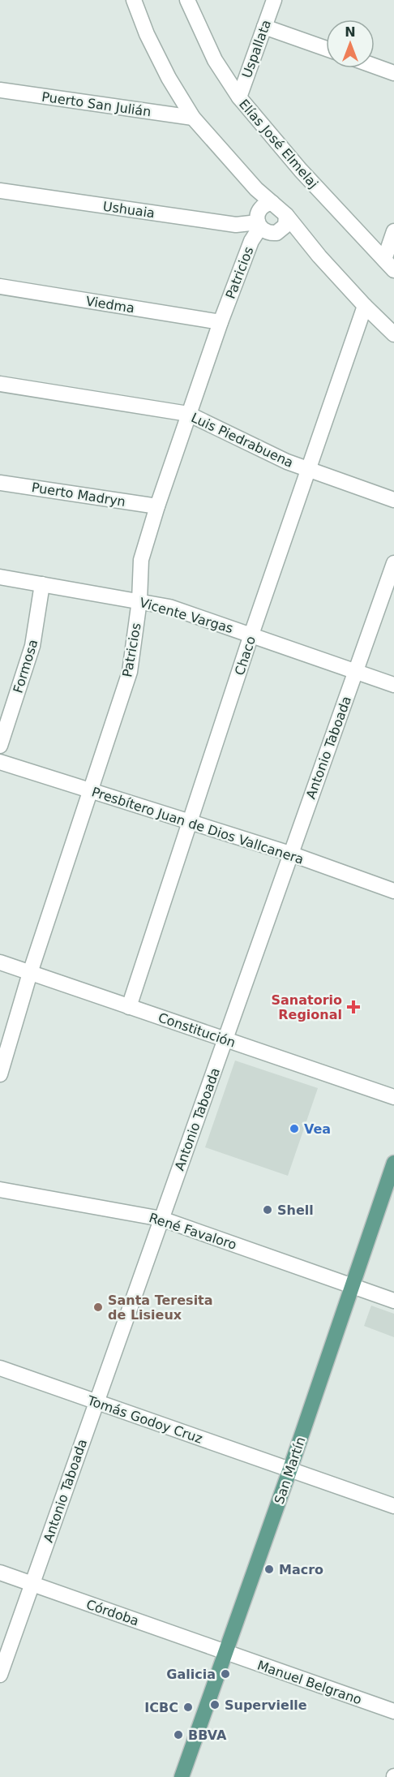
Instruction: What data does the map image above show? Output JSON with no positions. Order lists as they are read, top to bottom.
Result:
{
  "streets": {
    "main road": ["San Martín"],
    "street": [
      "Uspallata",
      "Puerto San Julián",
      "Elías José Elmelaj",
      "Ushuaia",
      "Patricios",
      "Viedma",
      "Luis Piedrabuena",
      "Puerto Madryn",
      "Vicente Vargas",
      "Chaco",
      "Formosa",
      "Antonio Taboada",
      "Presbítero Juan de Dios Vallcanera",
      "Constitución",
      "René Favaloro",
      "Tomás Godoy Cruz",
      "Córdoba",
      "Manuel Belgrano"
    ]
  },
  "crossings": [
    ["Uspallata", "Elías José Elmelaj"],
    ["Ushuaia", "Patricios"],
    ["Patricios", "Viedma"],
    ["Patricios", "Luis Piedrabuena"],
    ["Patricios", "Puerto Madryn"],
    ["Patricios", "Vicente Vargas"],
    ["Patricios", "Presbítero Juan de Dios Vallcanera"],
    ["Patricios", "Constitución"],
    ["Luis Piedrabuena", "Chaco"],
    ["Vicente Vargas", "Chaco"],
    ["Vicente Vargas", "Formosa"],
    ["Vicente Vargas", "Antonio Taboada"],
    ["Chaco", "Presbítero Juan de Dios Vallcanera"],
    ["Chaco", "Constitución"],
    ["Antonio Taboada", "Presbítero Juan de Dios Vallcanera"],
    ["Antonio Taboada", "Constitución"],
    ["Antonio Taboada", "René Favaloro"],
    ["Antonio Taboada", "Tomás Godoy Cruz"],
    ["Antonio Taboada", "Córdoba"],
    ["René Favaloro", "San Martín"],
    ["Tomás Godoy Cruz", "San Martín"],
    ["San Martín", "Córdoba"],
    ["San Martín", "Manuel Belgrano"],
    ["Córdoba", "Manuel Belgrano"]
  ],
  "places": {
    "health": ["Sanatorio Regional"],
    "other": [
      "Vea",
      "Shell",
      "Santa Teresita de Lisieux",
      "Macro",
      "Galicia",
      "Supervielle",
      "ICBC",
      "BBVA"
    ]
  },
  "north": "top"
}
